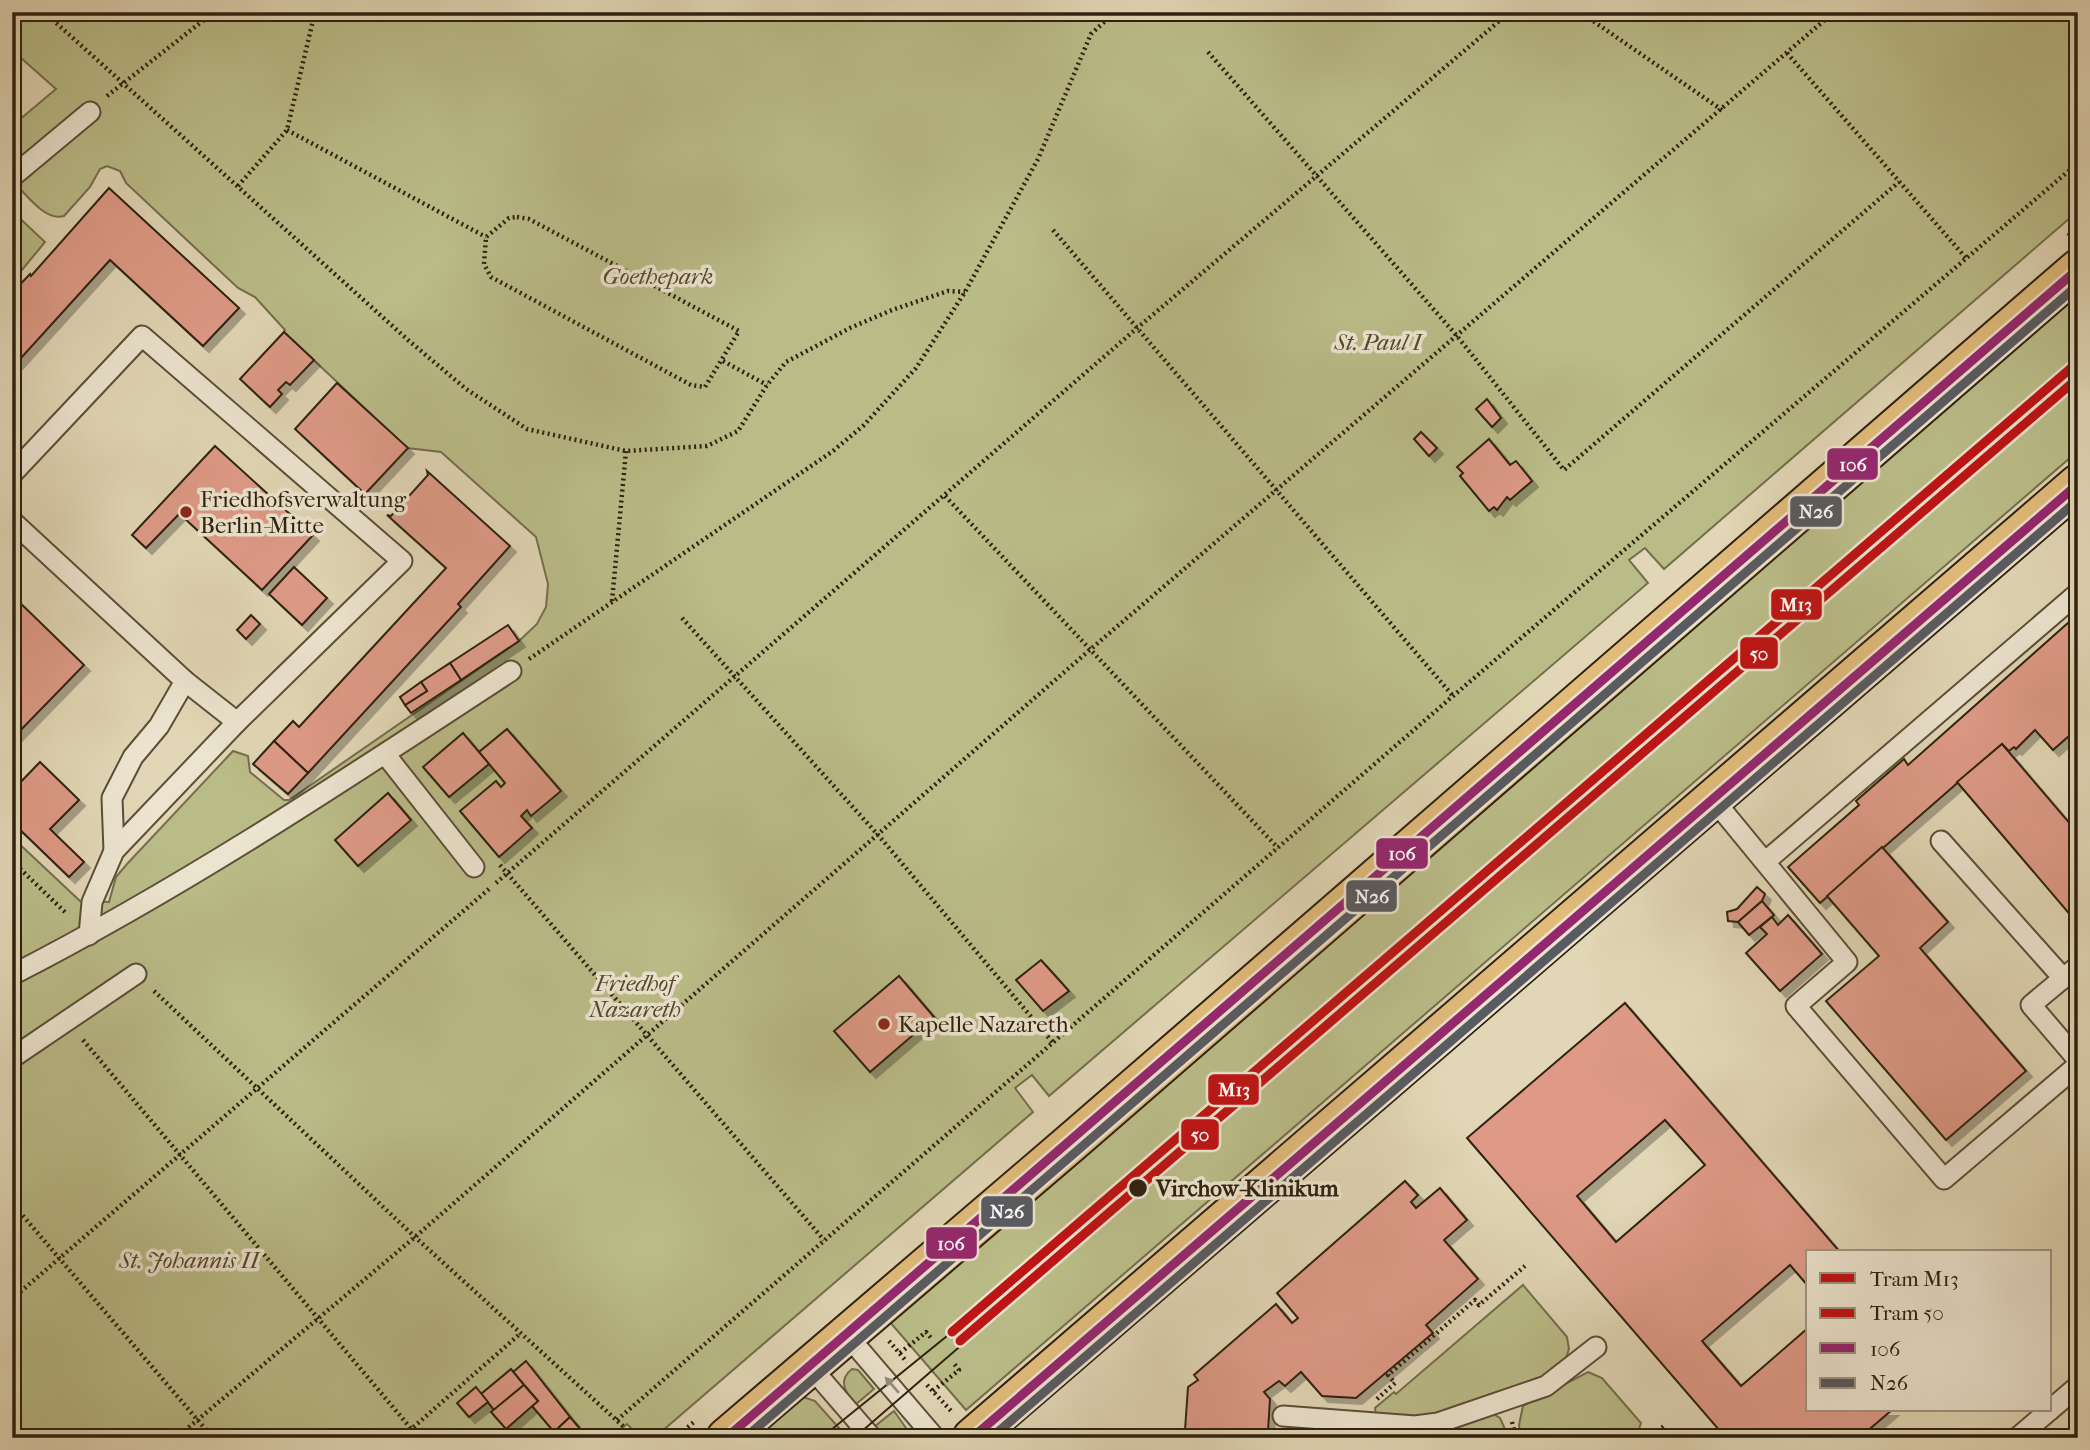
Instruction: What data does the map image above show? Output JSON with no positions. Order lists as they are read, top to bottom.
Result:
{
  "parks": [
    "Goethepark",
    "St. Paul I",
    "Friedhof Nazareth",
    "St. Johannis II"
  ],
  "places": ["Friedhofsverwaltung Berlin-Mitte", "Kapelle Nazareth", "Virchow-Klinikum"],
  "lines": [
    "transit line 106",
    "transit line N26",
    "tram line M13",
    "tram line 50"
  ],
  "legend": [
    "Tram M13",
    "Tram 50",
    "106",
    "N26"
  ]
}
